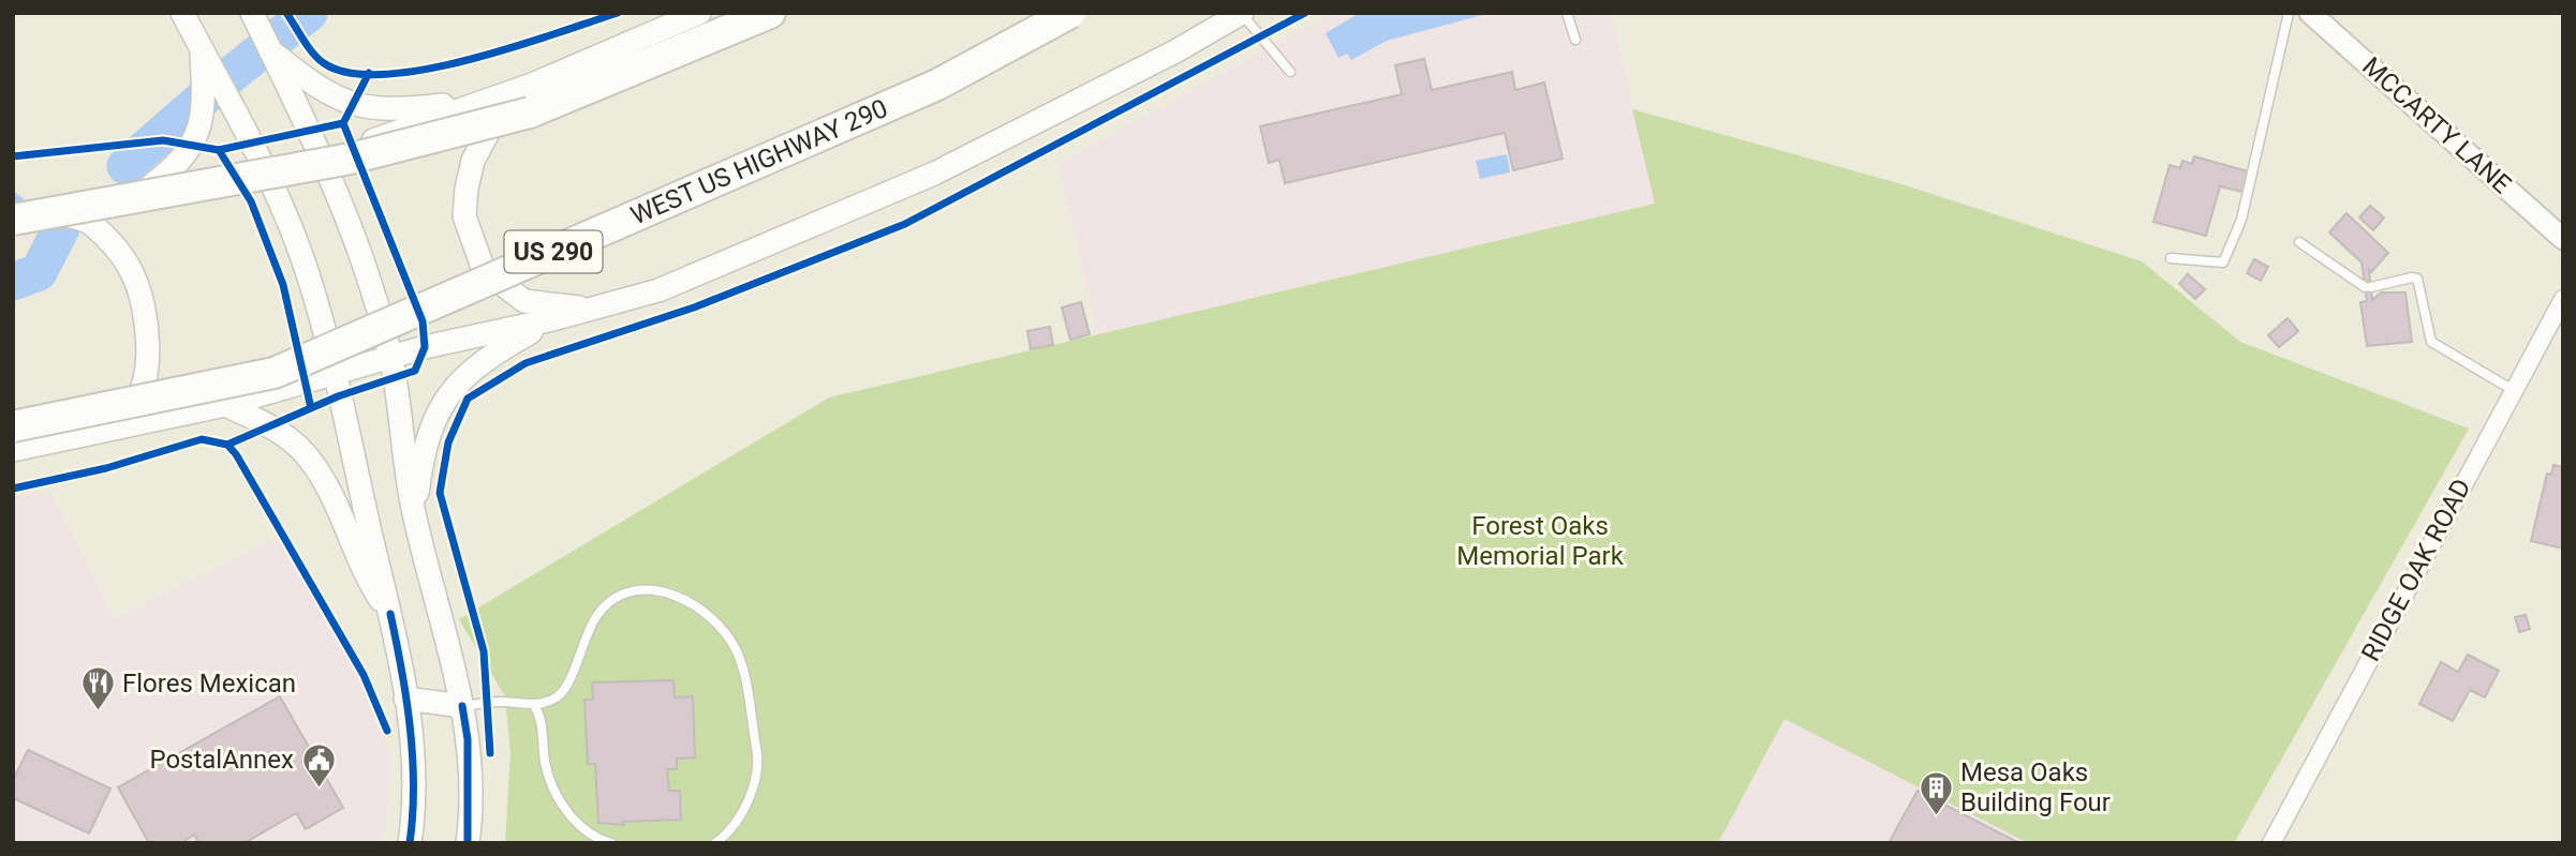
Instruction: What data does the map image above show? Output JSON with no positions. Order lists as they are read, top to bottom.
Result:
{
  "streets": {
    "highway": ["WEST US HIGHWAY 290", "US 290"],
    "street": ["MCCARTY LANE", "RIDGE OAK ROAD"]
  },
  "parks": ["Forest Oaks Memorial Park"],
  "places": {
    "restaurant": ["Flores Mexican"],
    "public building": ["PostalAnnex"],
    "building": ["Mesa Oaks Building Four"]
  }
}
